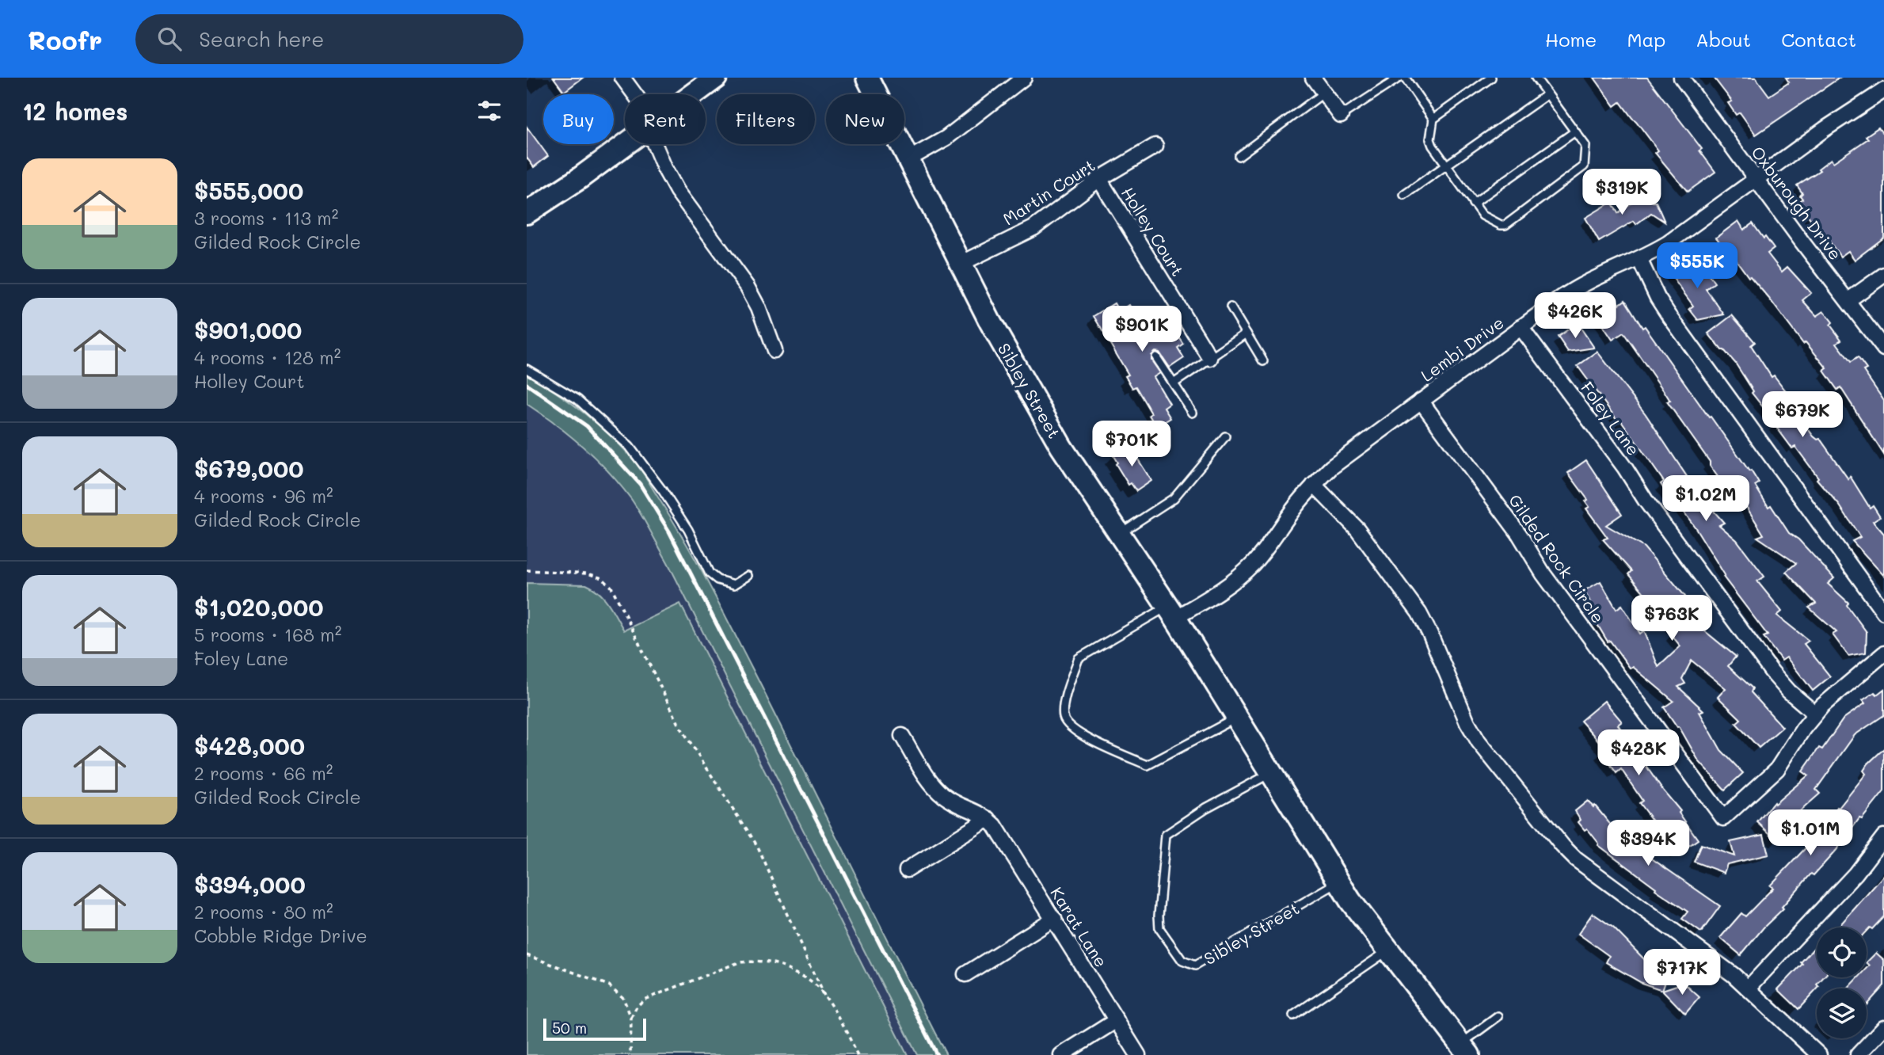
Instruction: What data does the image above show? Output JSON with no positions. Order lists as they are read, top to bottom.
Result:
{
  "streets": {
    "street": [
      "Martin Court",
      "Oxburough Drive",
      "Holley Court",
      "Lembi Drive",
      "Sibley Street",
      "Foley Lane",
      "Gilded Rock Circle",
      "Karat Lane"
    ]
  },
  "crossings": [
    ["Martin Court", "Holley Court"],
    ["Martin Court", "Sibley Street"],
    ["Oxburough Drive", "Lembi Drive"],
    ["Lembi Drive", "Sibley Street"],
    ["Lembi Drive", "Foley Lane"],
    ["Lembi Drive", "Gilded Rock Circle"],
    ["Foley Lane", "Gilded Rock Circle"]
  ],
  "scale_bar": "50 m",
  "page": {
    "header": "Roofr",
    "search": "Search here",
    "nav": [
      "Home",
      "Map",
      "About",
      "Contact"
    ],
    "heading": "12 homes",
    "chip": [
      "Buy",
      "Rent",
      "Filters",
      "New"
    ],
    "list": [
      {
        "name": "$555,000",
        "note": "3 rooms · 113 m² · Gilded Rock Circle"
      },
      {
        "name": "$901,000",
        "note": "4 rooms · 128 m² · Holley Court"
      },
      {
        "name": "$679,000",
        "note": "4 rooms · 96 m² · Gilded Rock Circle"
      },
      {
        "name": "$1,020,000",
        "note": "5 rooms · 168 m² · Foley Lane"
      },
      {
        "name": "$428,000",
        "note": "2 rooms · 66 m² · Gilded Rock Circle"
      },
      {
        "name": "$394,000",
        "note": "2 rooms · 80 m² · Cobble Ridge Drive"
      }
    ],
    "price": [
      "$319K",
      "$555K",
      "$426K",
      "$901K",
      "$679K",
      "$701K",
      "$1.02M",
      "$763K",
      "$428K",
      "$1.01M",
      "$394K",
      "$717K"
    ],
    "scale": "50 m"
  }
}
